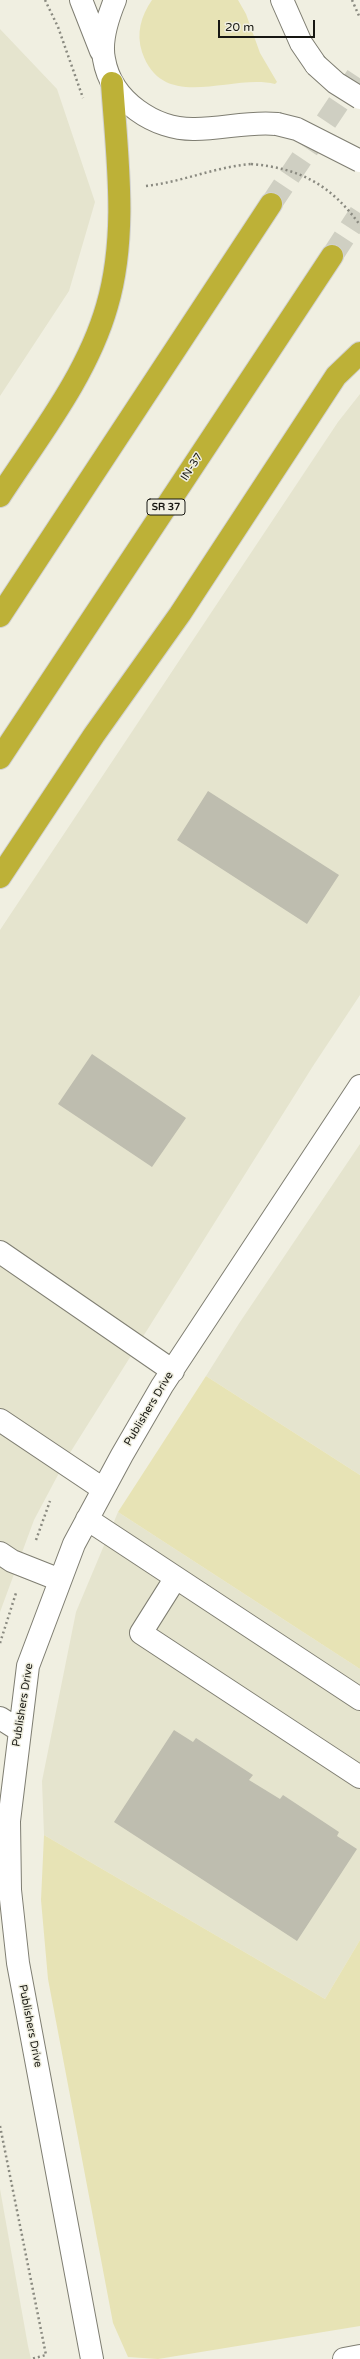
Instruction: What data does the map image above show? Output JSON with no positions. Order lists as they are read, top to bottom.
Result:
{
  "streets": {
    "highway": ["IN-37", "SR 37"],
    "street": ["Publishers Drive"]
  },
  "scale_bar": "20 m"
}
